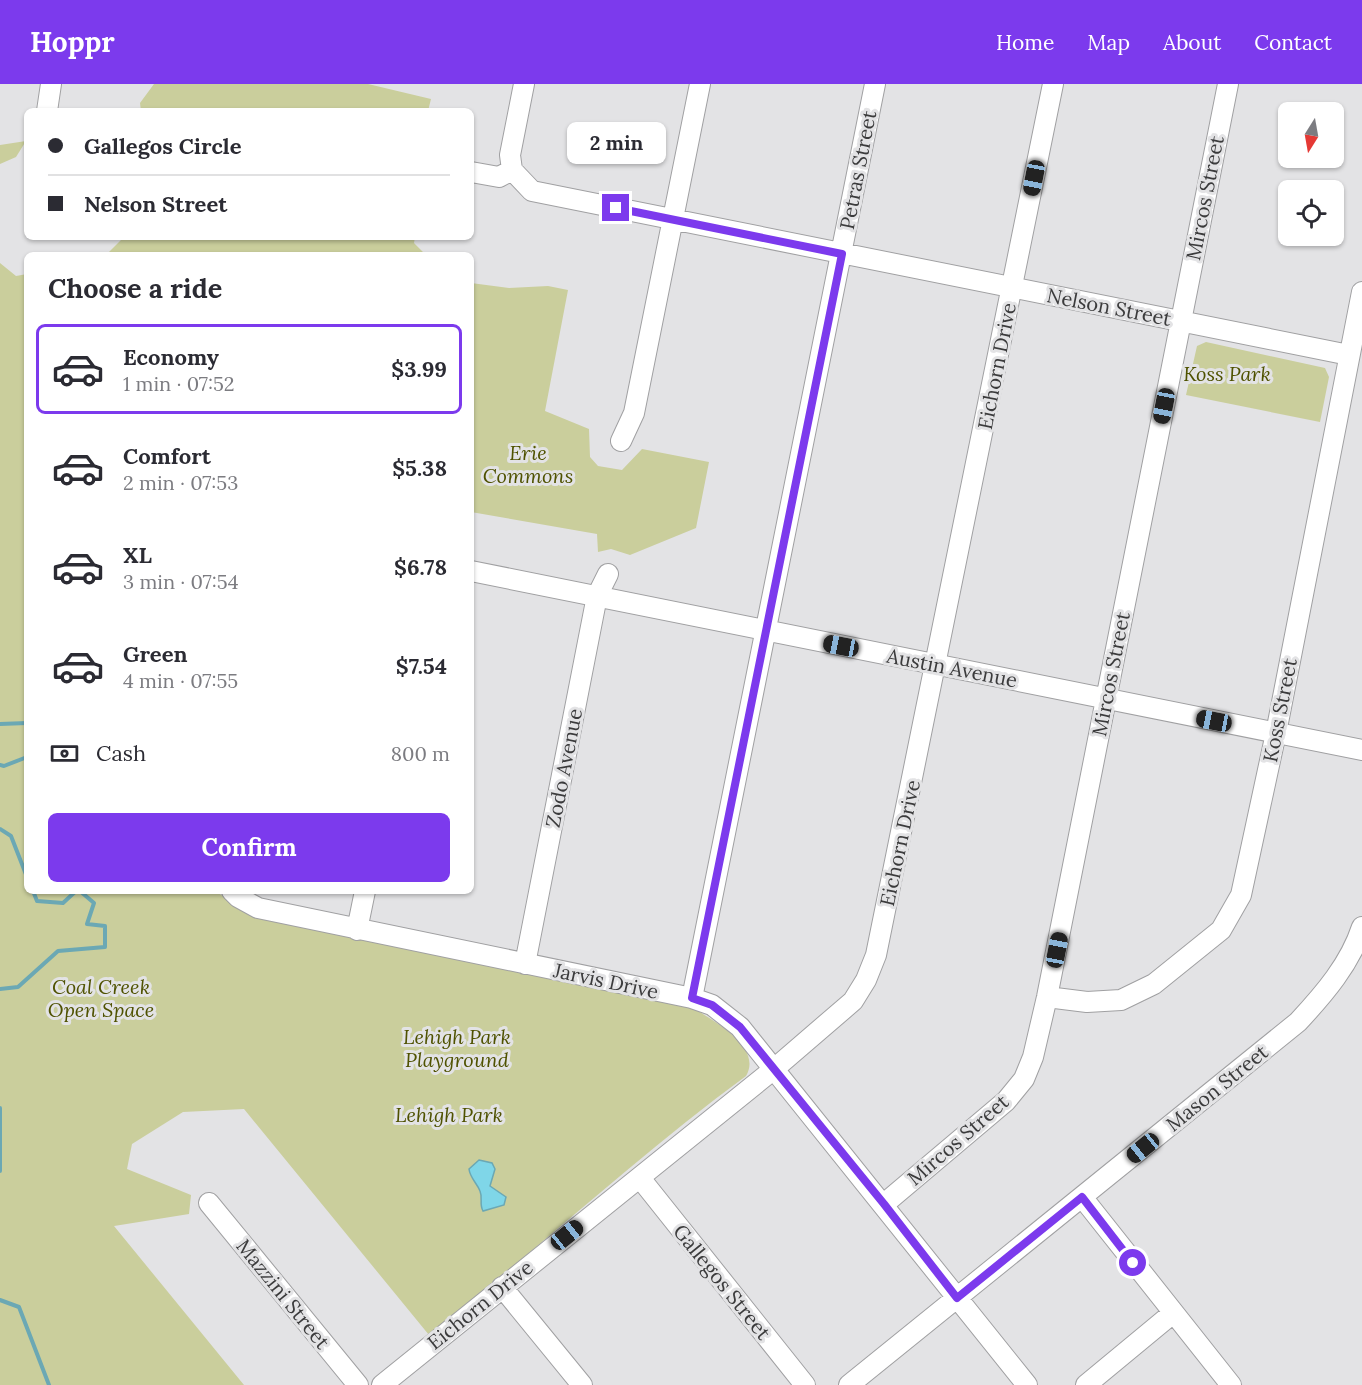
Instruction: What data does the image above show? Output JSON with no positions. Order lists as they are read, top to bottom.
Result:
{
  "streets": {
    "street": [
      "Petras Street",
      "Mircos Street",
      "Nelson Street",
      "Eichorn Drive",
      "Austin Avenue",
      "Koss Street",
      "Zodo Avenue",
      "Jarvis Drive",
      "Mason Street",
      "Gallegos Street",
      "Mazzini Street"
    ]
  },
  "crossings": [
    ["Petras Street", "Nelson Street"],
    ["Petras Street", "Austin Avenue"],
    ["Petras Street", "Jarvis Drive"],
    ["Mircos Street", "Nelson Street"],
    ["Mircos Street", "Austin Avenue"],
    ["Mircos Street", "Koss Street"],
    ["Mircos Street", "Jarvis Drive"],
    ["Nelson Street", "Eichorn Drive"],
    ["Nelson Street", "Koss Street"],
    ["Eichorn Drive", "Austin Avenue"],
    ["Eichorn Drive", "Jarvis Drive"],
    ["Eichorn Drive", "Gallegos Street"],
    ["Austin Avenue", "Koss Street"],
    ["Austin Avenue", "Zodo Avenue"],
    ["Zodo Avenue", "Jarvis Drive"],
    ["Jarvis Drive", "Mason Street"]
  ],
  "parks": [
    "Koss Park",
    "Erie Commons",
    "Coal Creek Open Space",
    "Lehigh Park Playground",
    "Lehigh Park"
  ],
  "north": "bottom",
  "page": {
    "header": "Hoppr",
    "nav": [
      "Home",
      "Map",
      "About",
      "Contact"
    ],
    "banner": ["Gallegos Circle", "Nelson Street"],
    "bubble": "2 min",
    "heading": "Choose a ride",
    "list": [
      {
        "name": "Economy",
        "note": "1 min · 07:52",
        "value": "$3.99"
      },
      {
        "name": "Comfort",
        "note": "2 min · 07:53",
        "value": "$5.38"
      },
      {
        "name": "XL",
        "note": "3 min · 07:54",
        "value": "$6.78"
      },
      {
        "name": "Green",
        "note": "4 min · 07:55",
        "value": "$7.54"
      }
    ],
    "pay": ["Cash", "800 m"],
    "buttons": "Confirm"
  }
}
